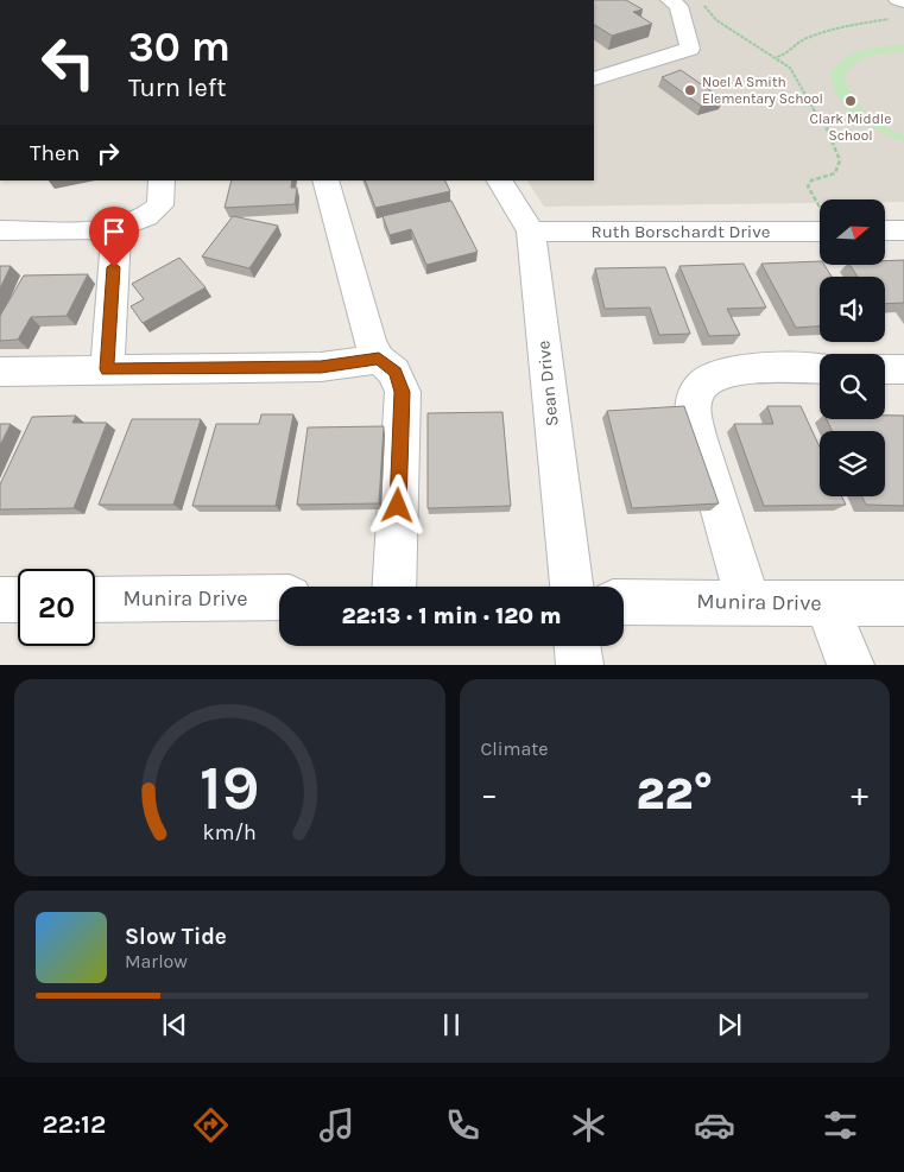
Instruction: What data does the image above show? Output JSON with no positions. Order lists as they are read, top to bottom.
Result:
{
  "streets": {
    "street": ["Ruth Borschardt Drive", "Sean Drive", "Munira Drive"]
  },
  "crossings": [
    ["Ruth Borschardt Drive", "Sean Drive"]
  ],
  "places": ["Noel A Smith Elementary School", "Clark Middle School"],
  "north": "right",
  "page": {
    "turn": ["30 m", "Turn left"],
    "then": "Then",
    "limit": "20",
    "trip": "22:13 · 1 min · 120 m",
    "tile": "Climate",
    "heat": ["−", "22°", "+"],
    "song": ["Slow Tide", "Marlow"],
    "tabs": "22:12",
    "gauge": ["19", "km/h"]
  }
}
